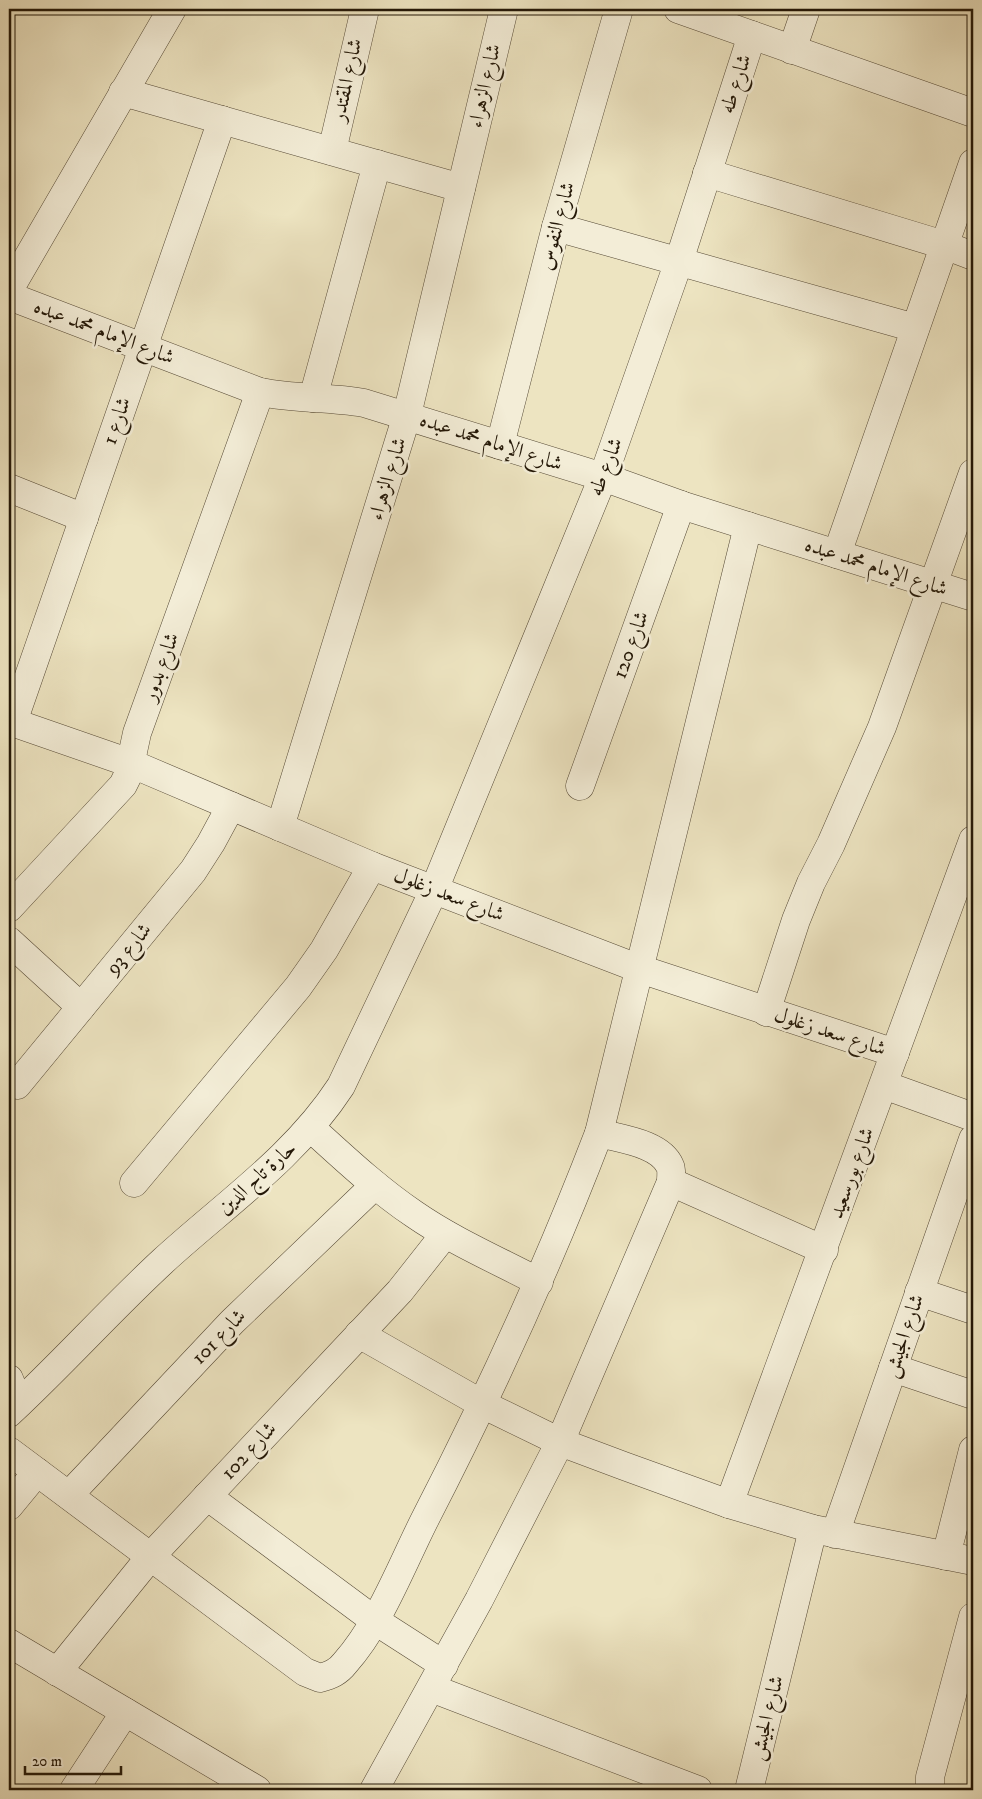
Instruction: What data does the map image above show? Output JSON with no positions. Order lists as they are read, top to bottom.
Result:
{
  "streets": {
    "street": [
      "شارع المقتدر",
      "شارع طه",
      "شارع الزهراء",
      "شارع النفوس",
      "شارع الإمام محمد عبده",
      "شارع 1",
      "شارع 120",
      "شارع بدور",
      "شارع سعد زغلول",
      "شارع 93",
      "شارع بورسعيد",
      "حارة تاج الدين",
      "شارع الجيش",
      "شارع 101",
      "شارع 102"
    ]
  },
  "crossings": [
    ["شارع طه", "شارع الإمام محمد عبده"],
    ["شارع طه", "شارع سعد زغلول"],
    ["شارع طه", "حارة تاج الدين"],
    ["شارع الزهراء", "شارع الإمام محمد عبده"],
    ["شارع الزهراء", "شارع سعد زغلول"],
    ["شارع النفوس", "شارع الإمام محمد عبده"],
    ["شارع الإمام محمد عبده", "شارع 1"],
    ["شارع الإمام محمد عبده", "شارع 120"],
    ["شارع الإمام محمد عبده", "شارع بدور"],
    ["شارع 1", "شارع سعد زغلول"],
    ["شارع بدور", "شارع سعد زغلول"],
    ["شارع سعد زغلول", "شارع 93"],
    ["شارع سعد زغلول", "شارع بورسعيد"],
    ["شارع سعد زغلول", "حارة تاج الدين"]
  ],
  "scale_bar": "20 m"
}
